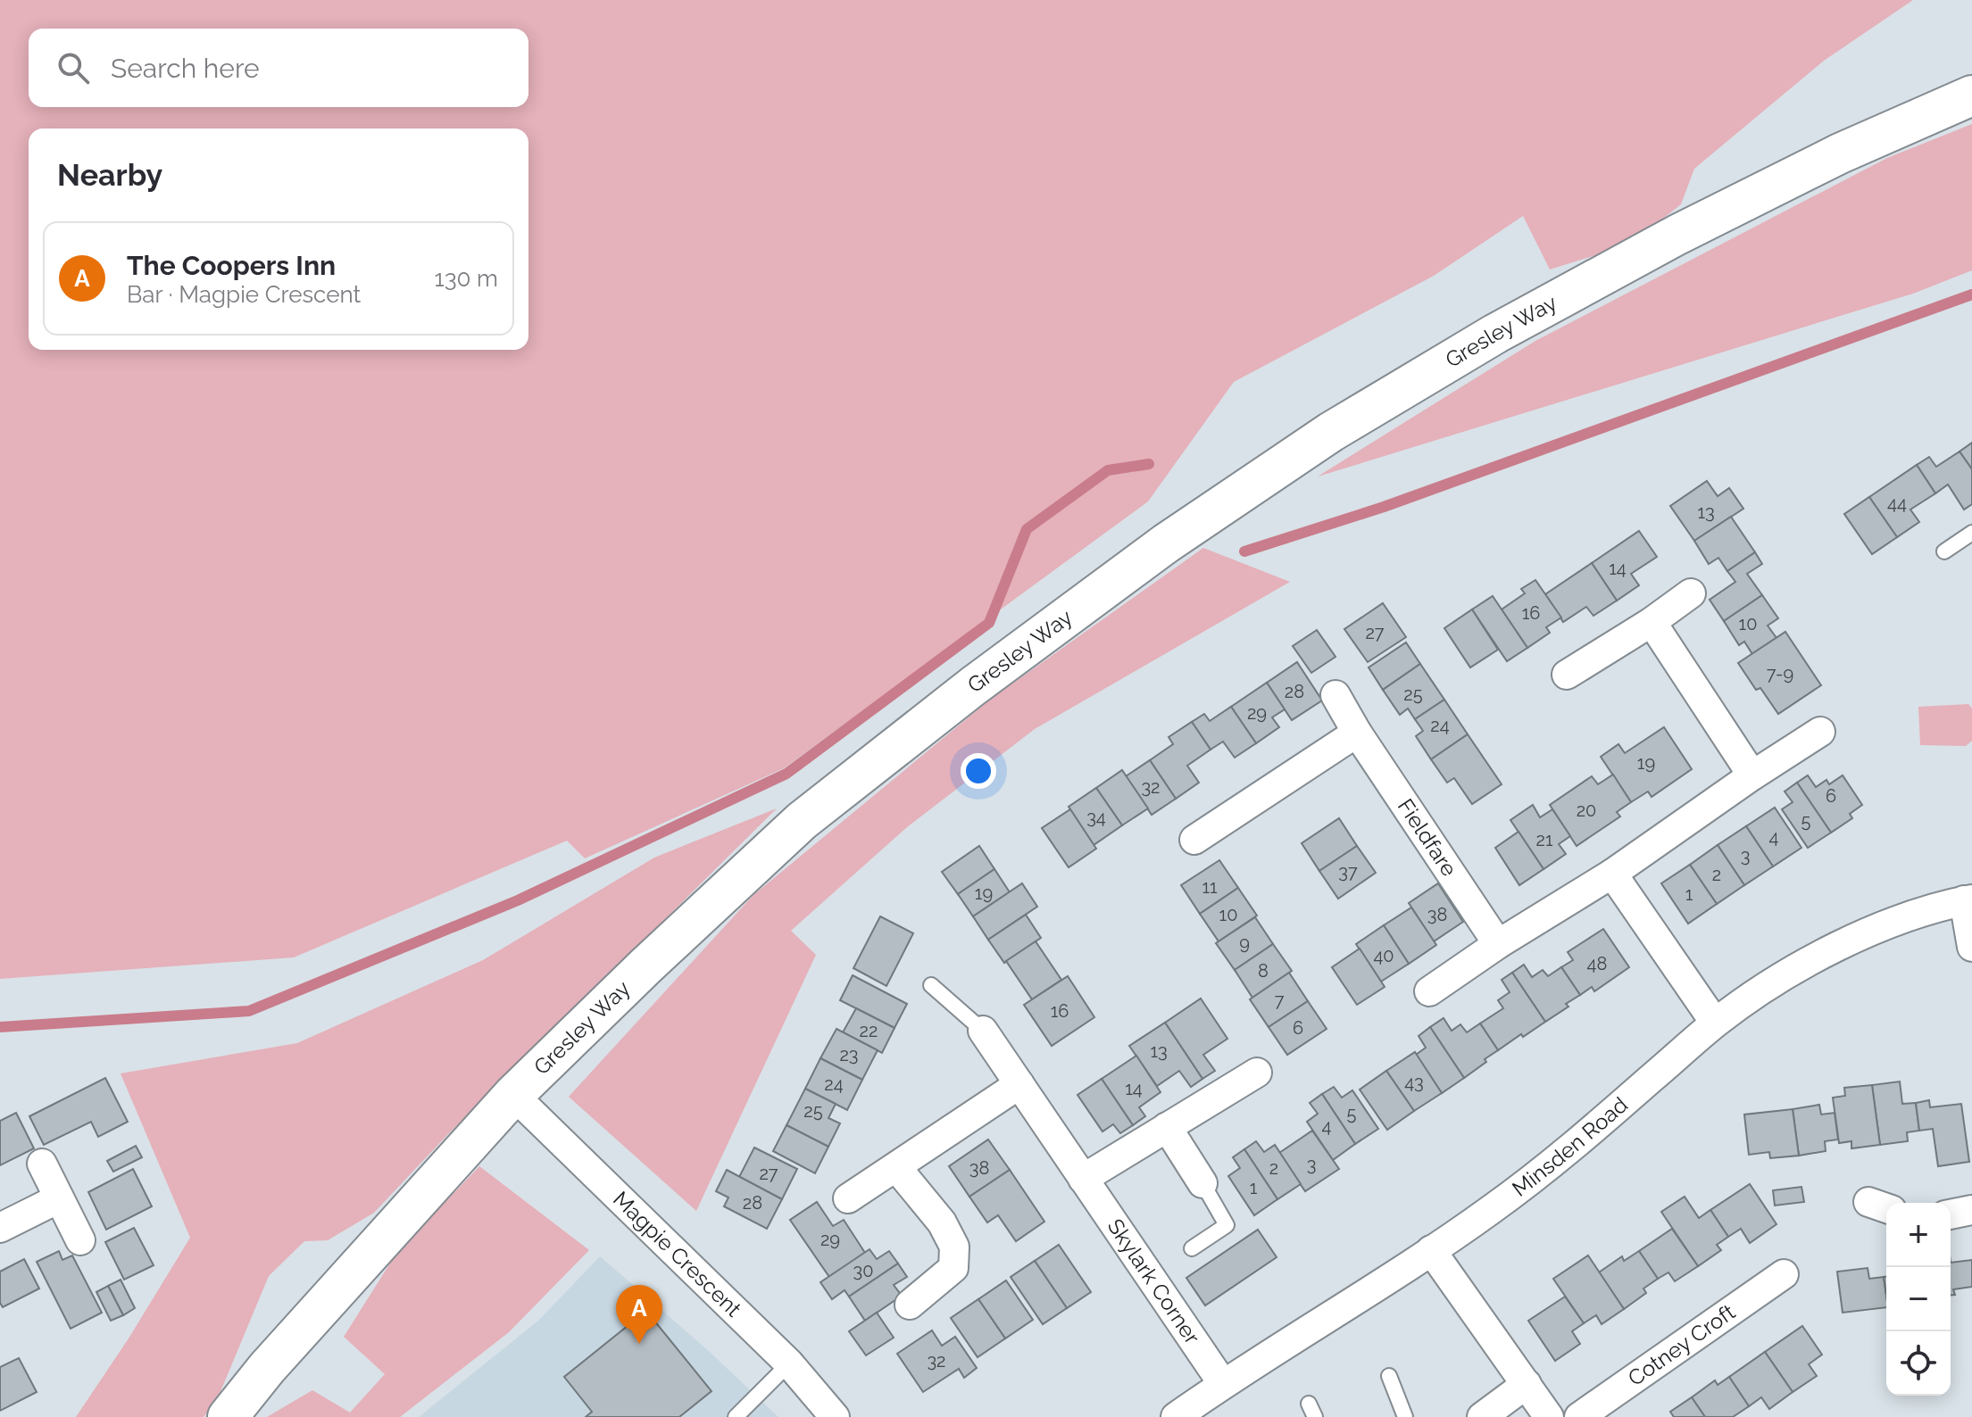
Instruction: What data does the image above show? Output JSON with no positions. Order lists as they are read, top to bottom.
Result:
{
  "streets": {
    "street": [
      "Gresley Way",
      "Fieldfare",
      "Minsden Road",
      "Magpie Crescent",
      "Skylark Corner",
      "Cotney Croft"
    ]
  },
  "crossings": [
    ["Gresley Way", "Magpie Crescent"],
    ["Minsden Road", "Skylark Corner"]
  ],
  "house_numbers": [
    "44",
    "13",
    "14",
    "16",
    "10",
    "27",
    "7-9",
    "28",
    "25",
    "29",
    "24",
    "19",
    "32",
    "6",
    "20",
    "34",
    "5",
    "4",
    "21",
    "3",
    "37",
    "2",
    "11",
    "19",
    "1",
    "10",
    "38",
    "9",
    "40",
    "48",
    "8",
    "7",
    "16",
    "6",
    "22",
    "13",
    "23",
    "43",
    "24",
    "14",
    "25",
    "5",
    "4",
    "3",
    "38",
    "2",
    "27",
    "1",
    "28",
    "29",
    "30",
    "32"
  ],
  "page": {
    "search": "Search here",
    "heading": "Nearby",
    "list": [
      {
        "mark": "A",
        "name": "The Coopers Inn",
        "note": "Bar · Magpie Crescent",
        "value": "130 m"
      }
    ],
    "map_buttons": ["+", "−"],
    "pins": "A"
  }
}
